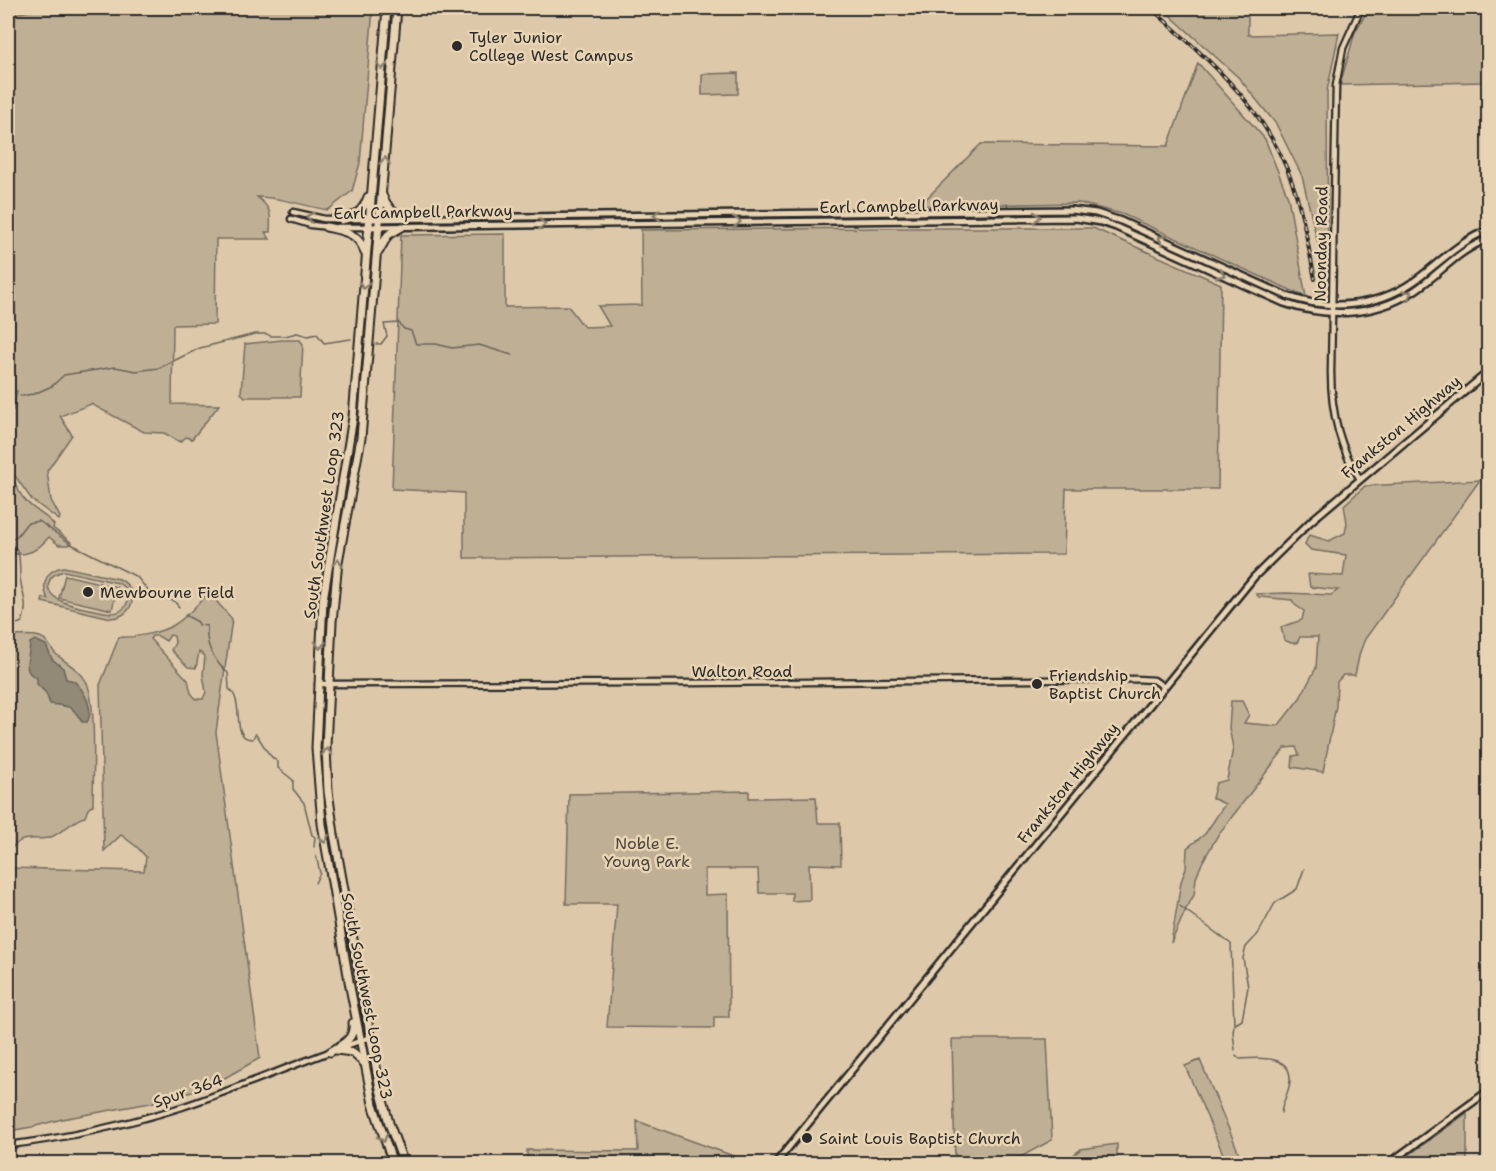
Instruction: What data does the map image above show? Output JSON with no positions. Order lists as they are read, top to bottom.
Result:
{
  "streets": {
    "highway": ["South Southwest Loop 323"],
    "main road": ["Earl Campbell Parkway", "Frankston Highway"],
    "street": ["Noonday Road", "Walton Road", "Spur 364"]
  },
  "crossings": [
    ["Earl Campbell Parkway", "Noonday Road"],
    ["Earl Campbell Parkway", "South Southwest Loop 323"],
    ["Noonday Road", "Frankston Highway"],
    ["Frankston Highway", "Walton Road"],
    ["South Southwest Loop 323", "Walton Road"],
    ["South Southwest Loop 323", "Spur 364"]
  ],
  "parks": ["Noble E. Young Park"],
  "places": [
    "Tyler Junior College West Campus",
    "Mewbourne Field",
    "Friendship Baptist Church",
    "Saint Louis Baptist Church"
  ]
}
